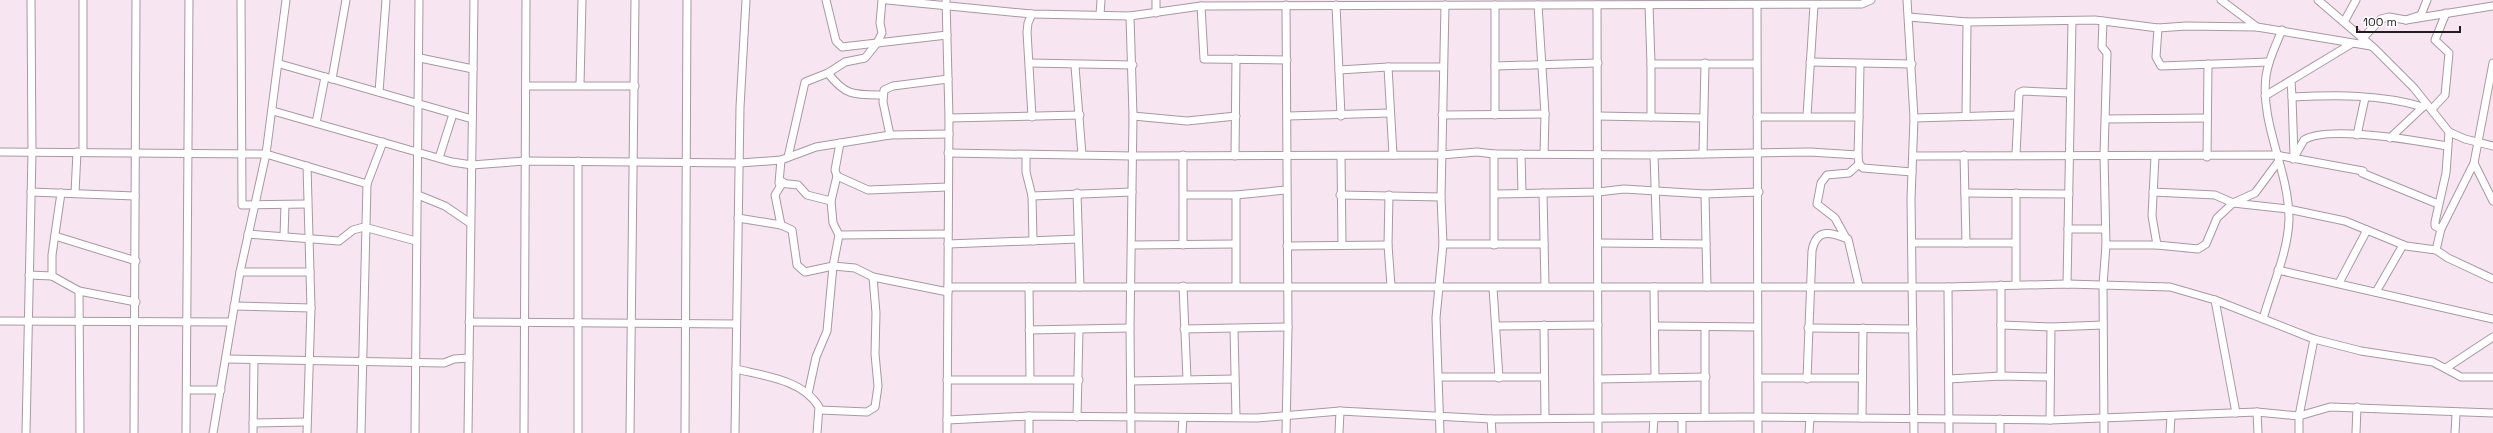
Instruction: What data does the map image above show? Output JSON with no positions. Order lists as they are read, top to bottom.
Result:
{
  "scale_bar": "100 m"
}
